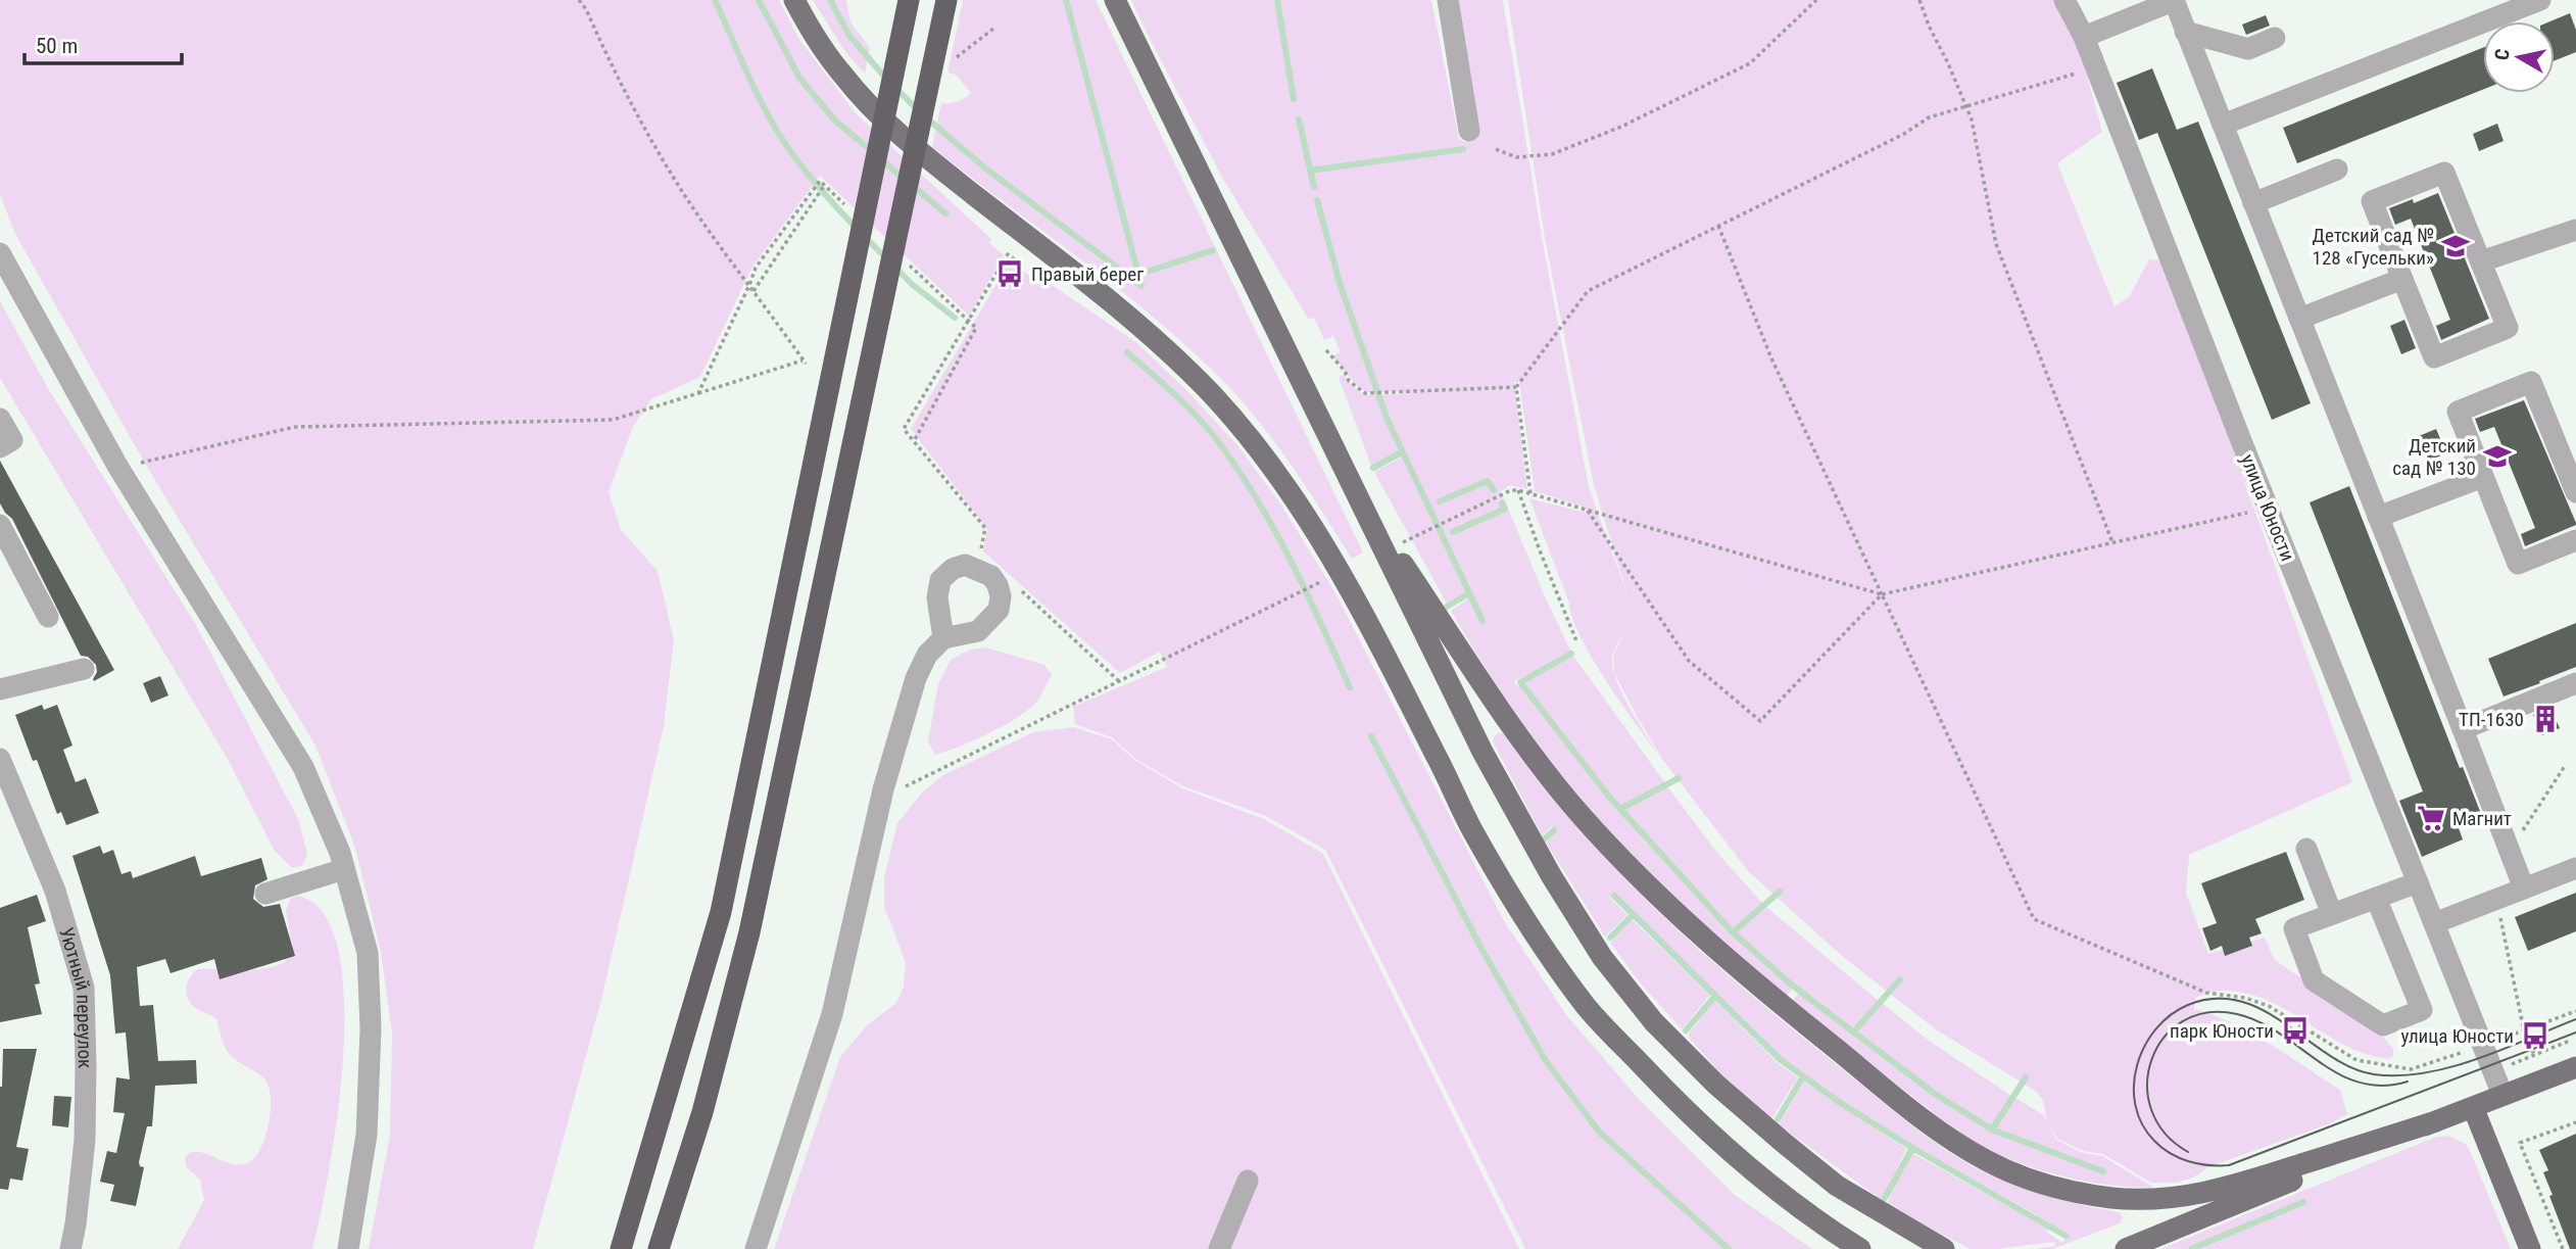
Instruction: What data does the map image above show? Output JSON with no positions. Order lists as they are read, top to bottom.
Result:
{
  "streets": {
    "street": ["улица Юности", "Уютный переулок"]
  },
  "places": {
    "school or university": ["Детский сад № 128 «Гусельки»", "Детский сад № 130"],
    "bus stop": ["Правый берег", "парк Юности", "улица Юности"],
    "building": ["ТП-1630"],
    "supermarket": ["Магнит"]
  },
  "scale_bar": "50 m",
  "north": "left"
}
